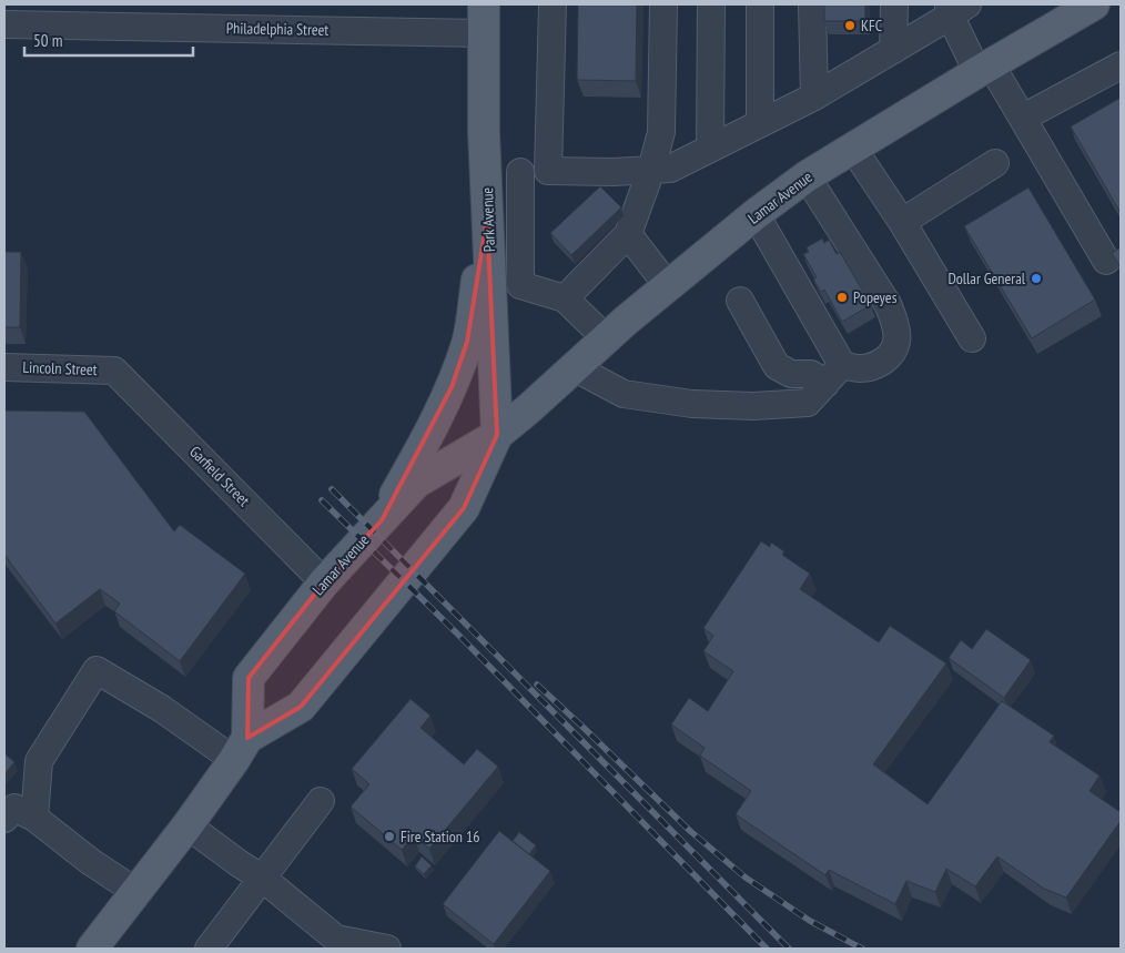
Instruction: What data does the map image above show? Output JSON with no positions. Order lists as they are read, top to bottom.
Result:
{
  "streets": {
    "main road": ["Lamar Avenue", "Park Avenue"],
    "street": ["Philadelphia Street", "Lincoln Street", "Garfield Street"]
  },
  "crossings": [
    ["Philadelphia Street", "Park Avenue"],
    ["Lamar Avenue", "Park Avenue"],
    ["Lamar Avenue", "Garfield Street"],
    ["Lincoln Street", "Garfield Street"]
  ],
  "places": [
    "KFC",
    "Dollar General",
    "Popeyes",
    "Fire Station 16"
  ],
  "scale_bar": "50 m"
}
